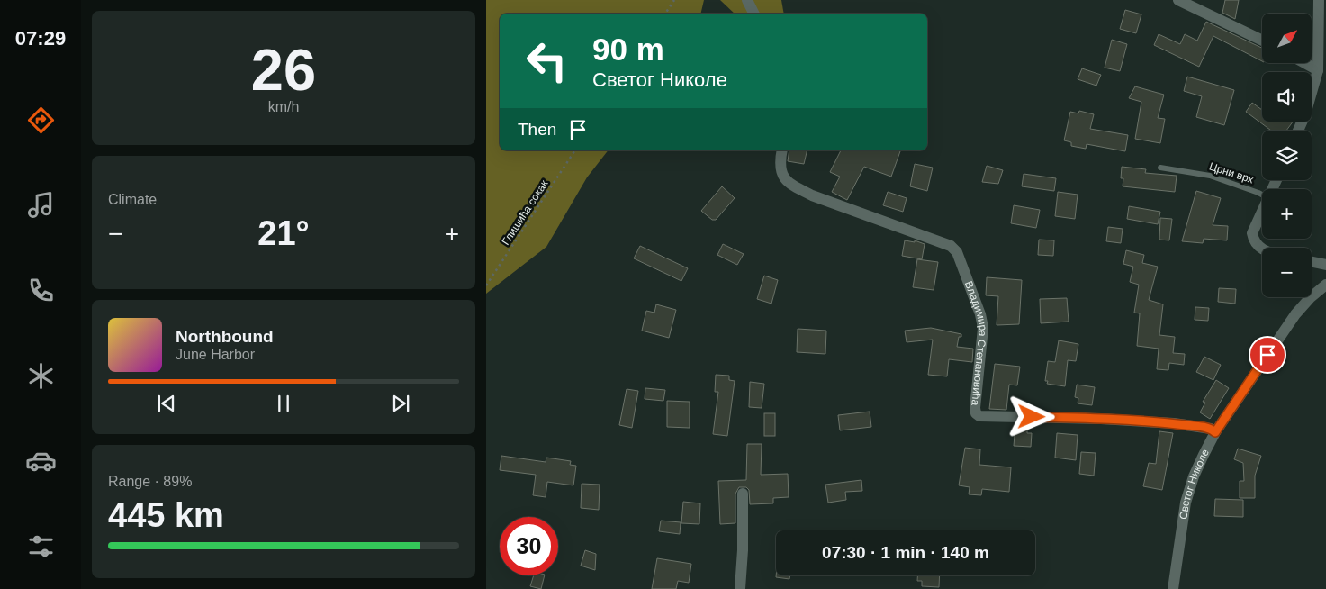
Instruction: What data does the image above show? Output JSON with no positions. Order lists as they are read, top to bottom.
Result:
{
  "streets": {
    "street": ["Владимира Степановића", "Светог Николе"],
    "lane": ["Црни врх"],
    "path": ["Глишића сокак"]
  },
  "crossings": [
    ["Владимира Степановића", "Светог Николе"]
  ],
  "north": "top right",
  "page": {
    "tabs": "07:29",
    "tile": [
      ["26", "km/h"],
      "Climate",
      ["Range · 89%", "445 km"]
    ],
    "map_buttons": ["+", "−"],
    "turn": ["90 m", "Светог Николе"],
    "then": "Then",
    "heat": ["−", "21°", "+"],
    "song": ["Northbound", "June Harbor"],
    "limit": "30",
    "trip": "07:30 · 1 min · 140 m"
  }
}
